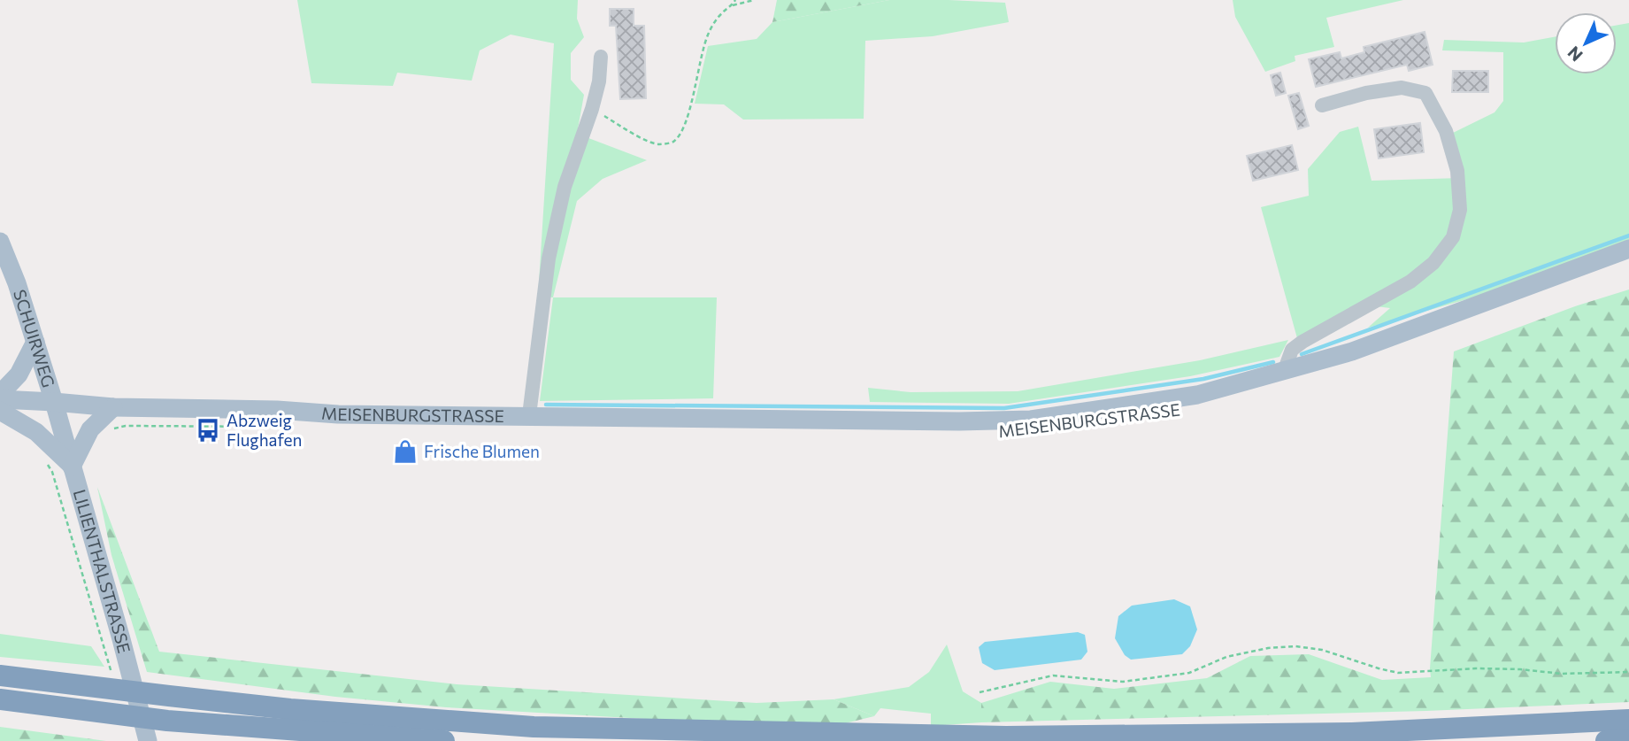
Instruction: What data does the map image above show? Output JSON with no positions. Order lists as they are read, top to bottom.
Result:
{
  "streets": {
    "main road": ["SCHUIRWEG", "MEISENBURGSTRASSE", "LILIENTHALSTRASSE"]
  },
  "crossings": [
    ["SCHUIRWEG", "MEISENBURGSTRASSE"],
    ["SCHUIRWEG", "LILIENTHALSTRASSE"],
    ["MEISENBURGSTRASSE", "LILIENTHALSTRASSE"]
  ],
  "places": {
    "bus stop": ["Abzweig Flughafen"],
    "shop": ["Frische Blumen"]
  },
  "north": "bottom left"
}
